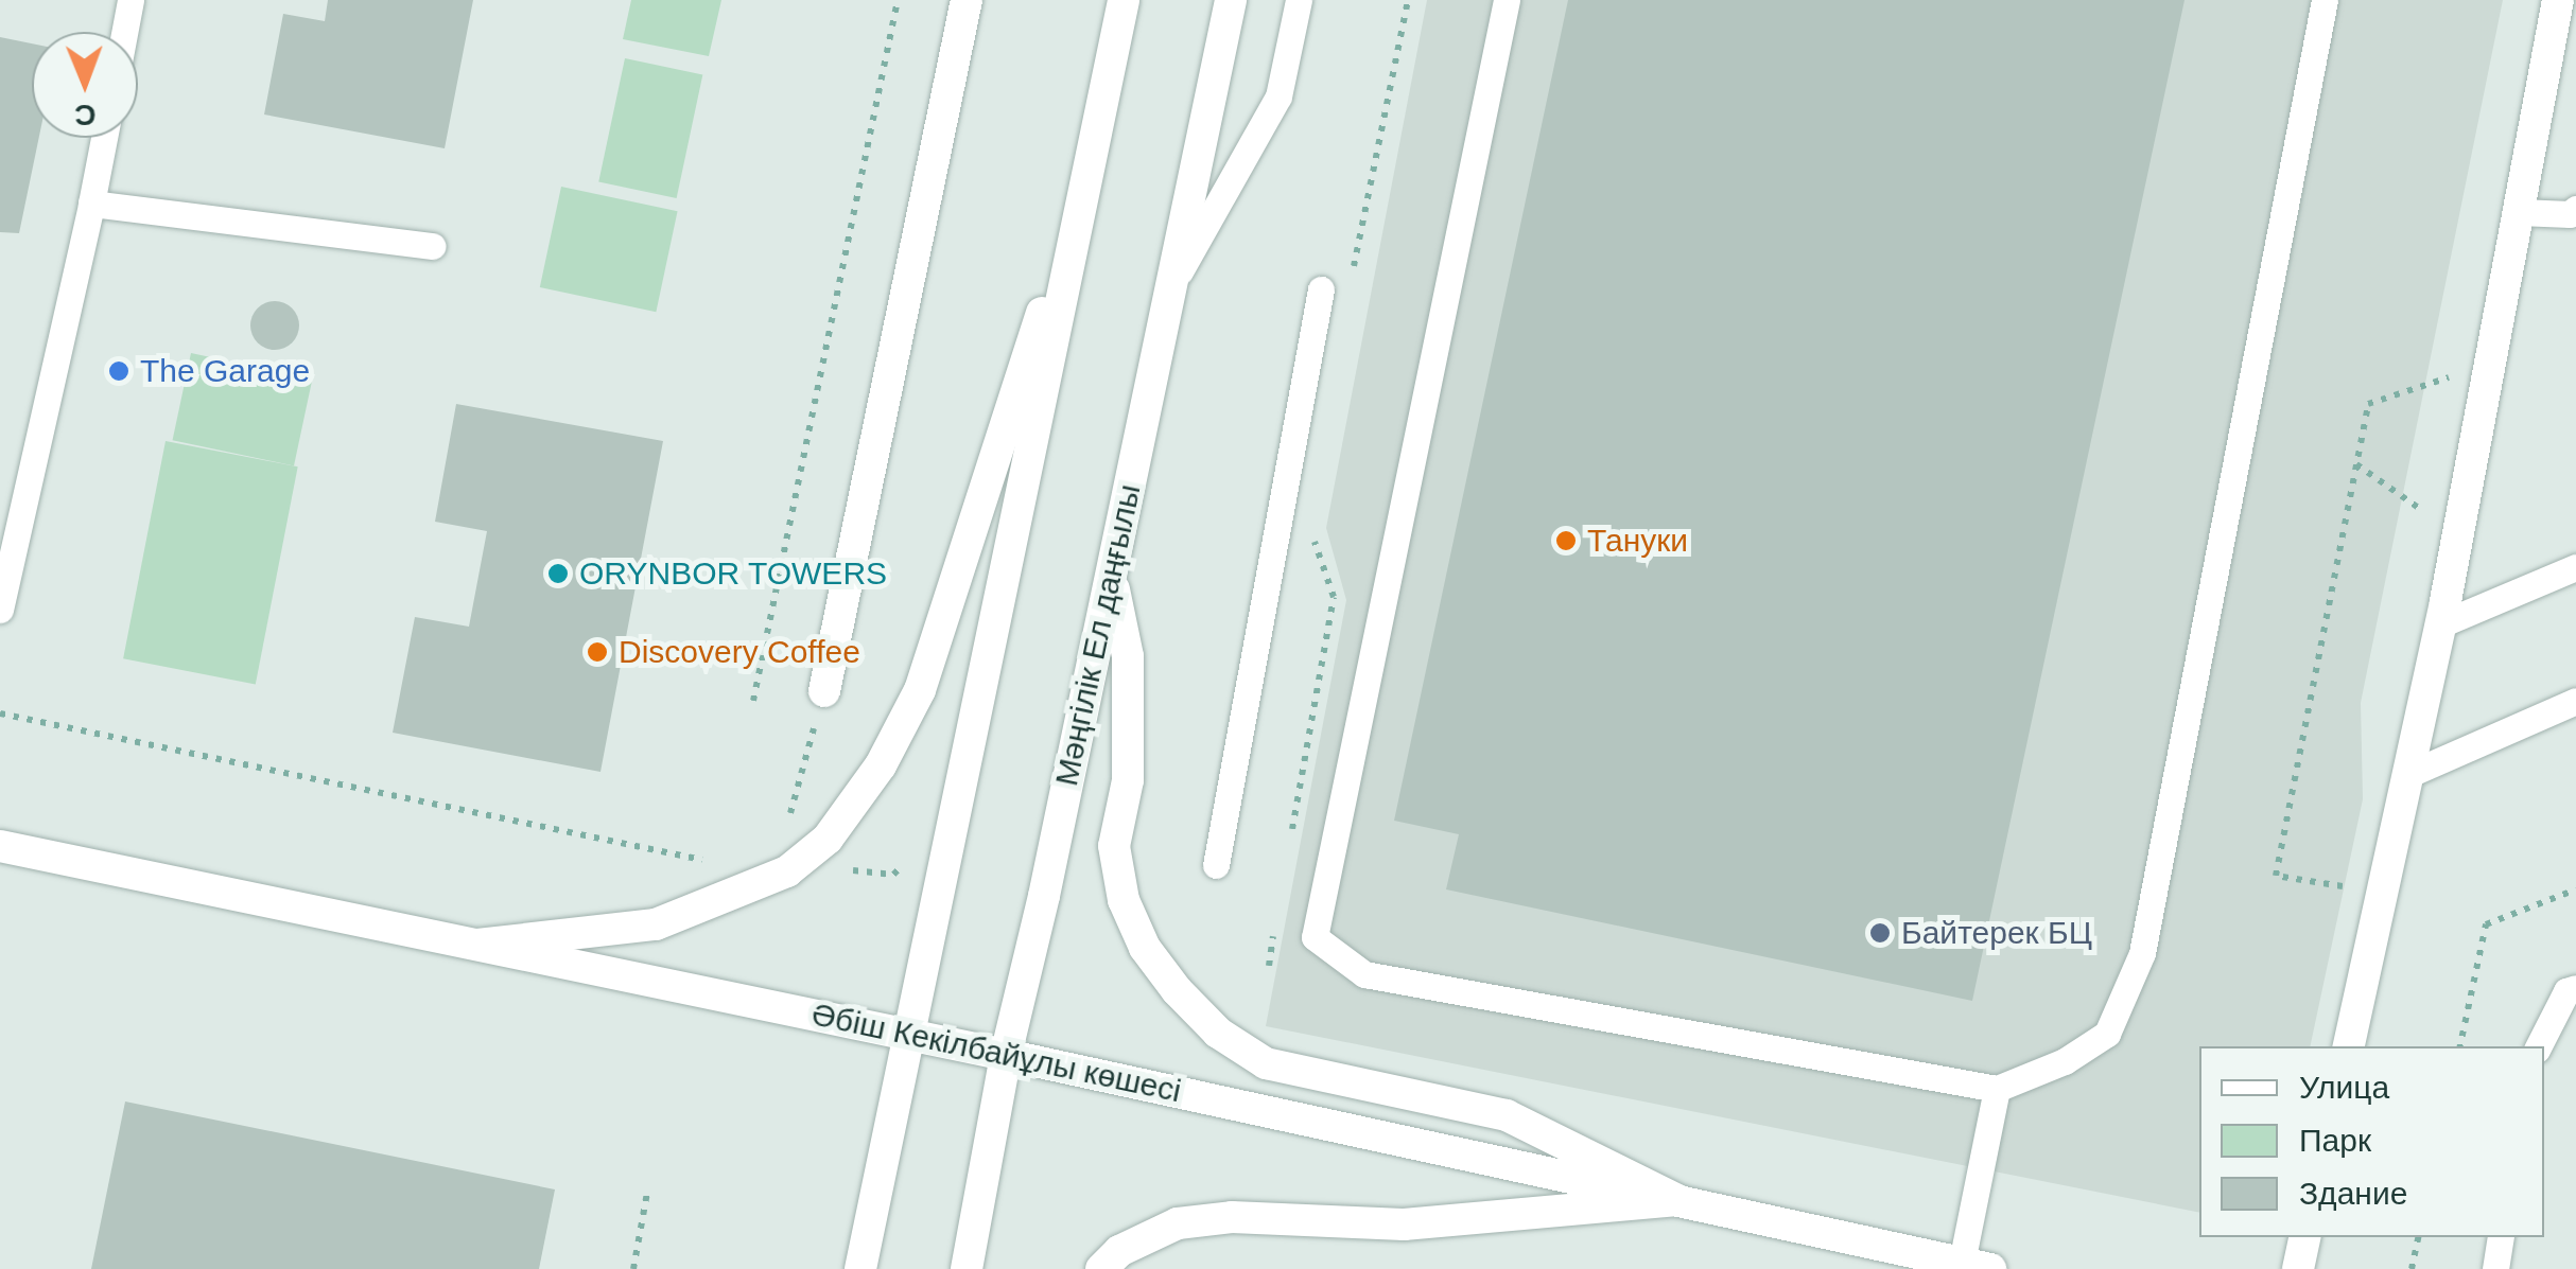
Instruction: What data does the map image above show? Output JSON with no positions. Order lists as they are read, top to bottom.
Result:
{
  "streets": {
    "main road": ["Мәңгілік Ел даңғылы", "Әбіш Кекілбайұлы көшесі"]
  },
  "crossings": [
    ["Мәңгілік Ел даңғылы", "Әбіш Кекілбайұлы көшесі"]
  ],
  "places": [
    "The Garage",
    "Тануки",
    "ORYNBOR TOWERS",
    "Discovery Coffee",
    "Байтерек БЦ"
  ],
  "legend": ["Улица", "Парк", "Здание"],
  "north": "bottom"
}
